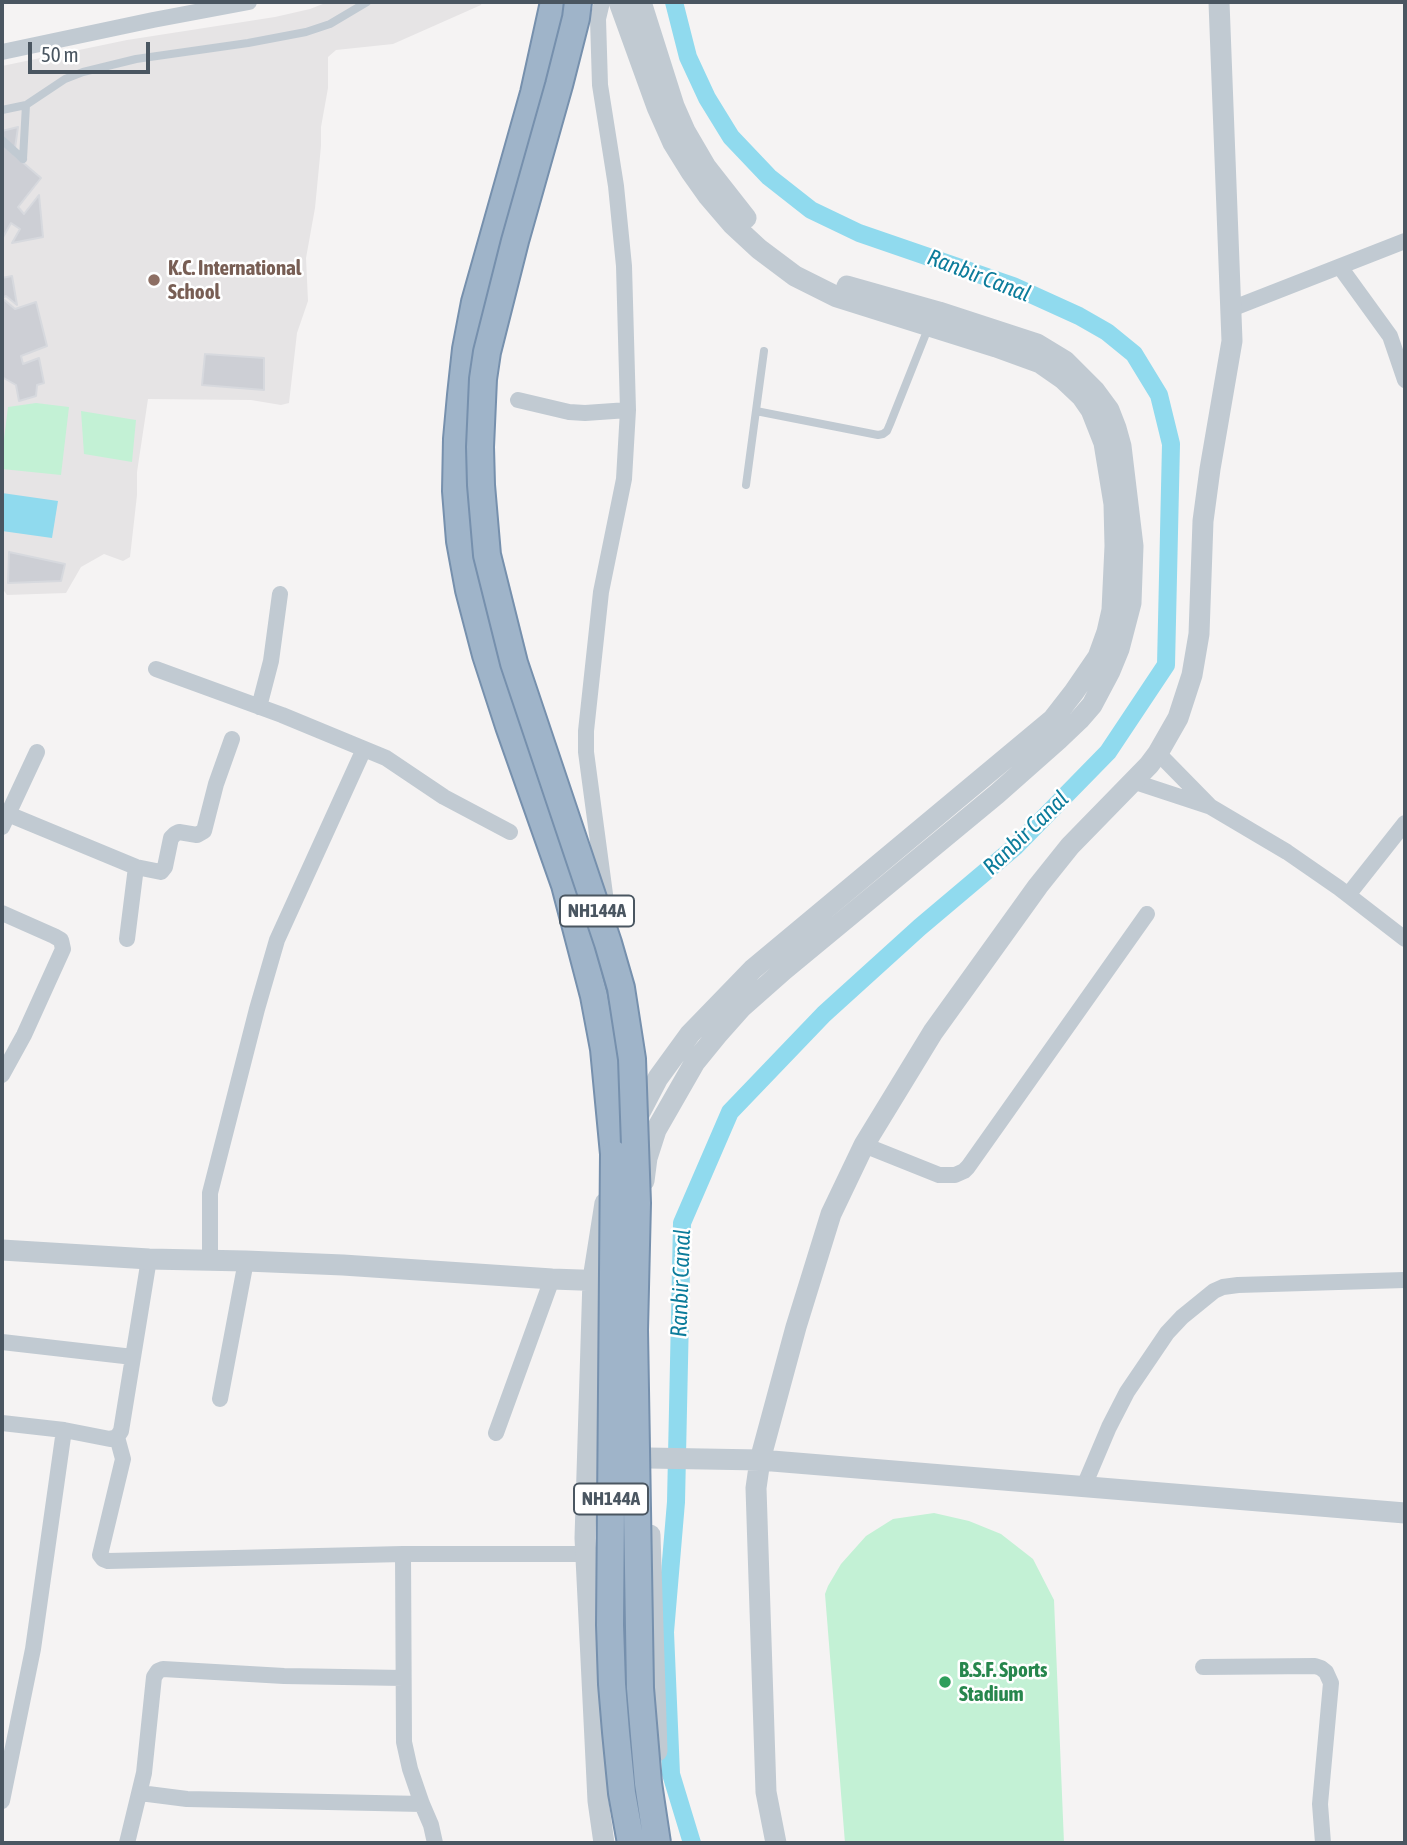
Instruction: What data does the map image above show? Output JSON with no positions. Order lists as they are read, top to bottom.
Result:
{
  "streets": {
    "highway": ["NH144A"]
  },
  "water": ["Ranbir Canal"],
  "places": ["K.C. International School", "B.S.F. Sports Stadium"],
  "scale_bar": "50 m"
}
